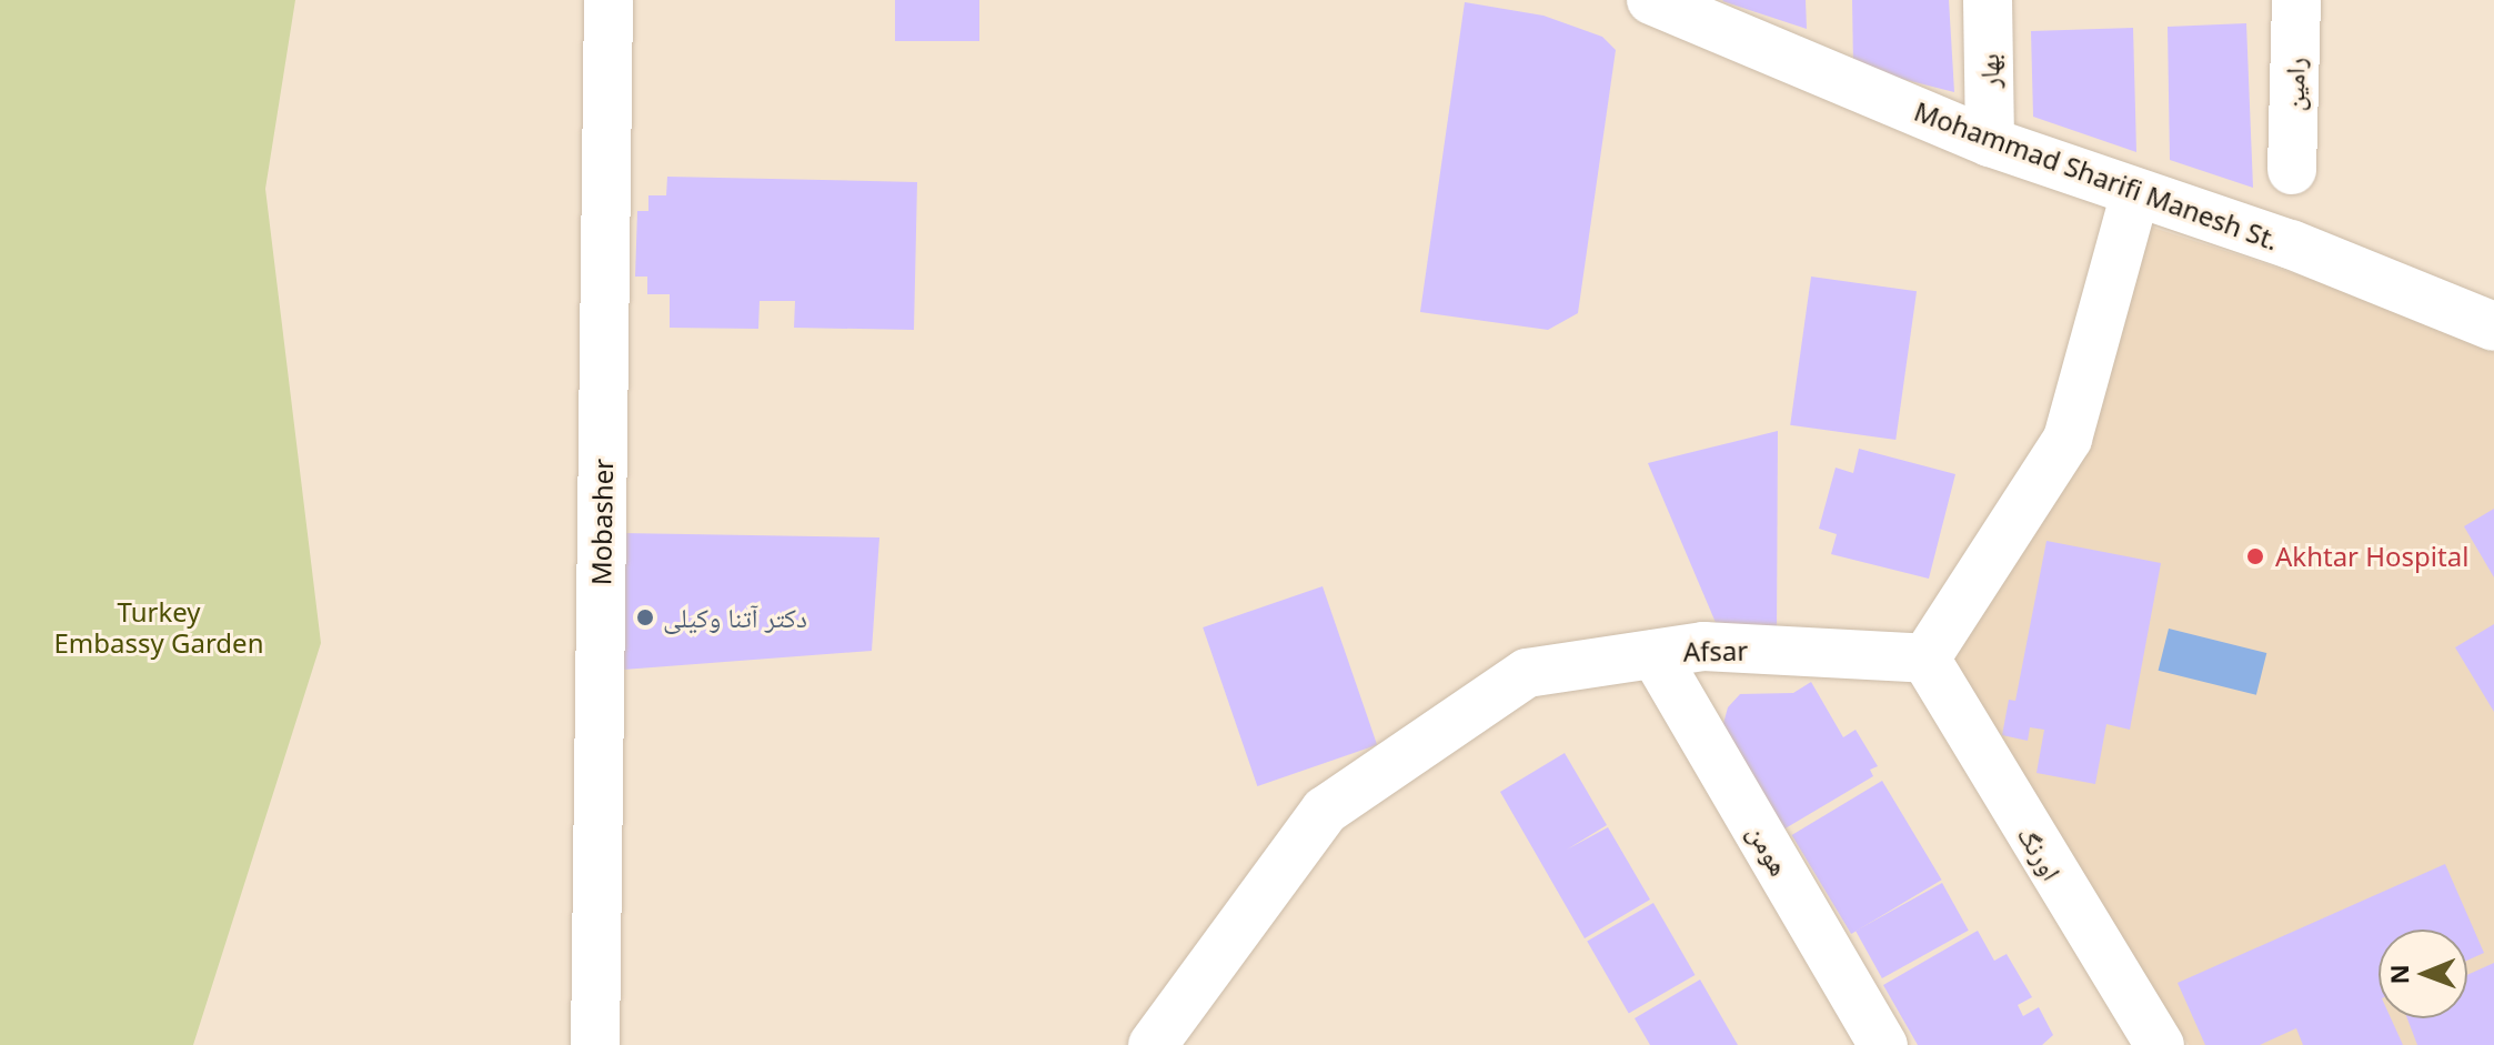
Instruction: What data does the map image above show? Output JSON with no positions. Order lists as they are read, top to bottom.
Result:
{
  "streets": {
    "street": [
      "بهار",
      "رامین",
      "Mohammad Sharifi Manesh St.",
      "Mobasher",
      "Afsar",
      "هومن",
      "اورنگ"
    ]
  },
  "crossings": [
    ["بهار", "Mohammad Sharifi Manesh St."],
    ["Afsar", "هومن"],
    ["Afsar", "اورنگ"]
  ],
  "parks": ["Turkey Embassy Garden"],
  "places": ["Akhtar Hospital", "دکتر آتنا وکیلی"],
  "north": "left"
}
